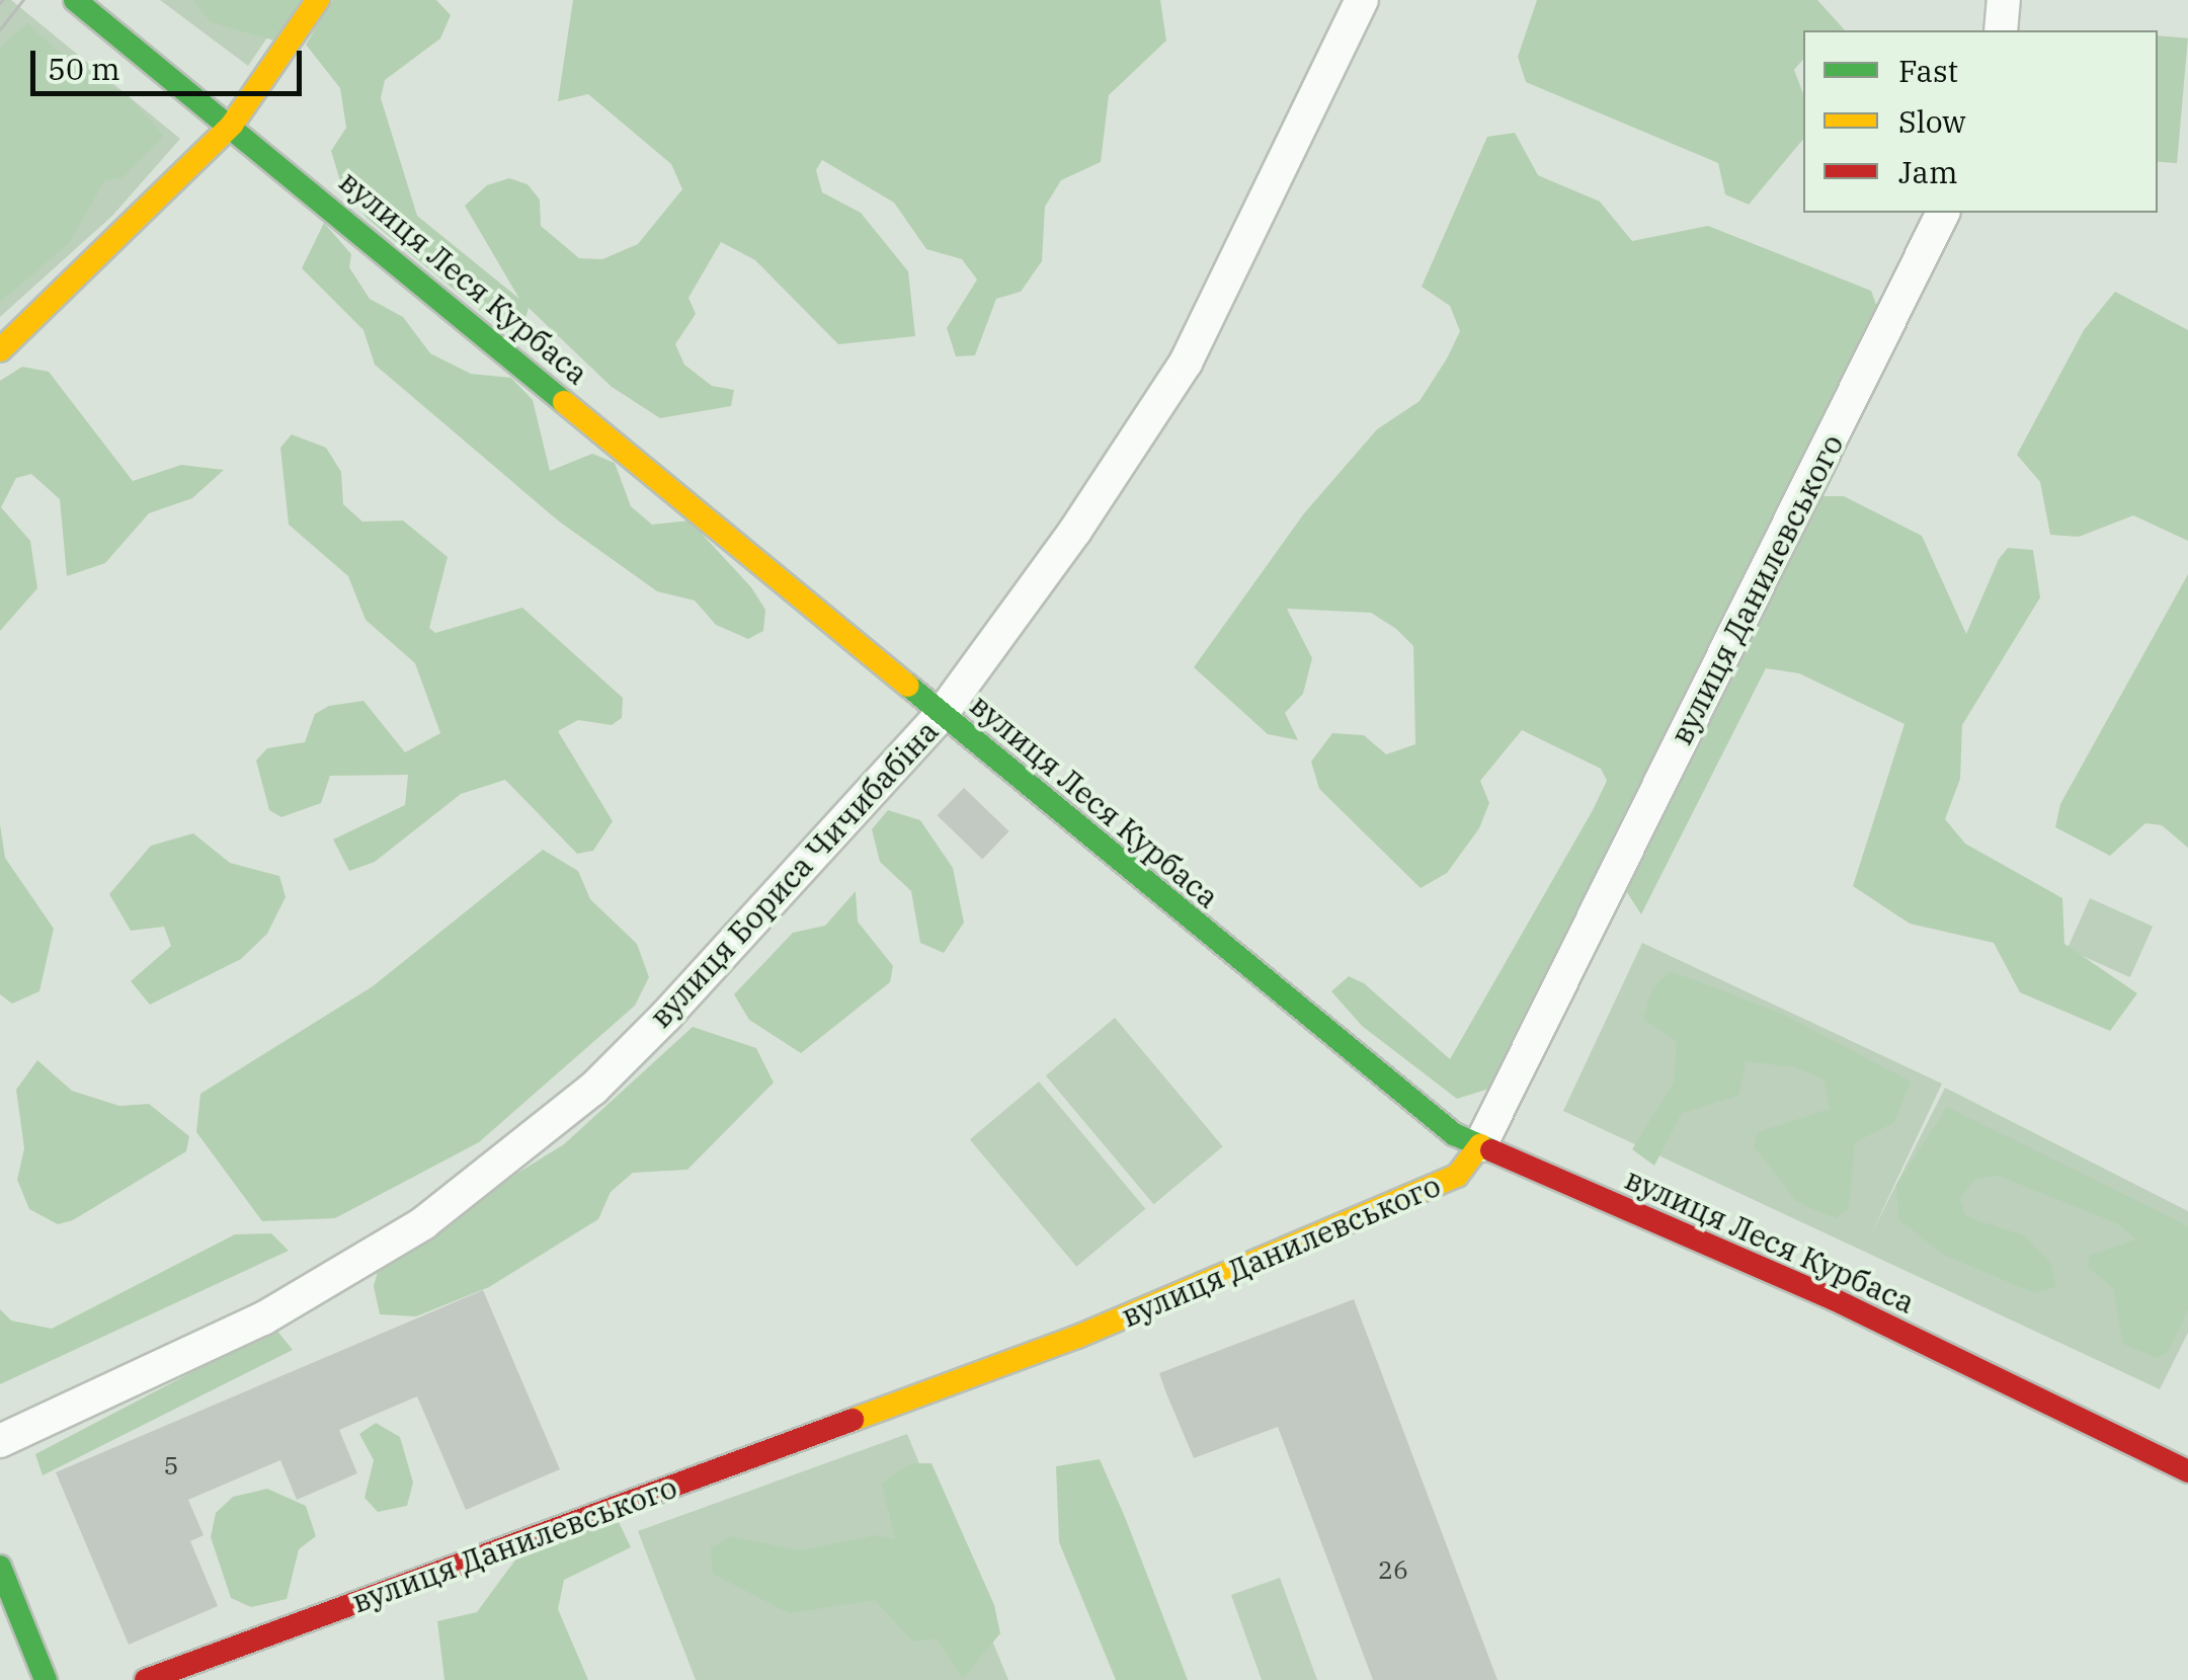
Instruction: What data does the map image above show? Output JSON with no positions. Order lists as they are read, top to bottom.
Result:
{
  "streets": {
    "street": ["вулиця Леся Курбаса", "вулиця Данилевського", "вулиця Бориса Чичибабіна"]
  },
  "crossings": [
    ["вулиця Леся Курбаса", "вулиця Данилевського"],
    ["вулиця Леся Курбаса", "вулиця Бориса Чичибабіна"]
  ],
  "house_numbers": ["5", "26"],
  "legend": ["Fast", "Slow", "Jam"],
  "scale_bar": "50 m"
}
